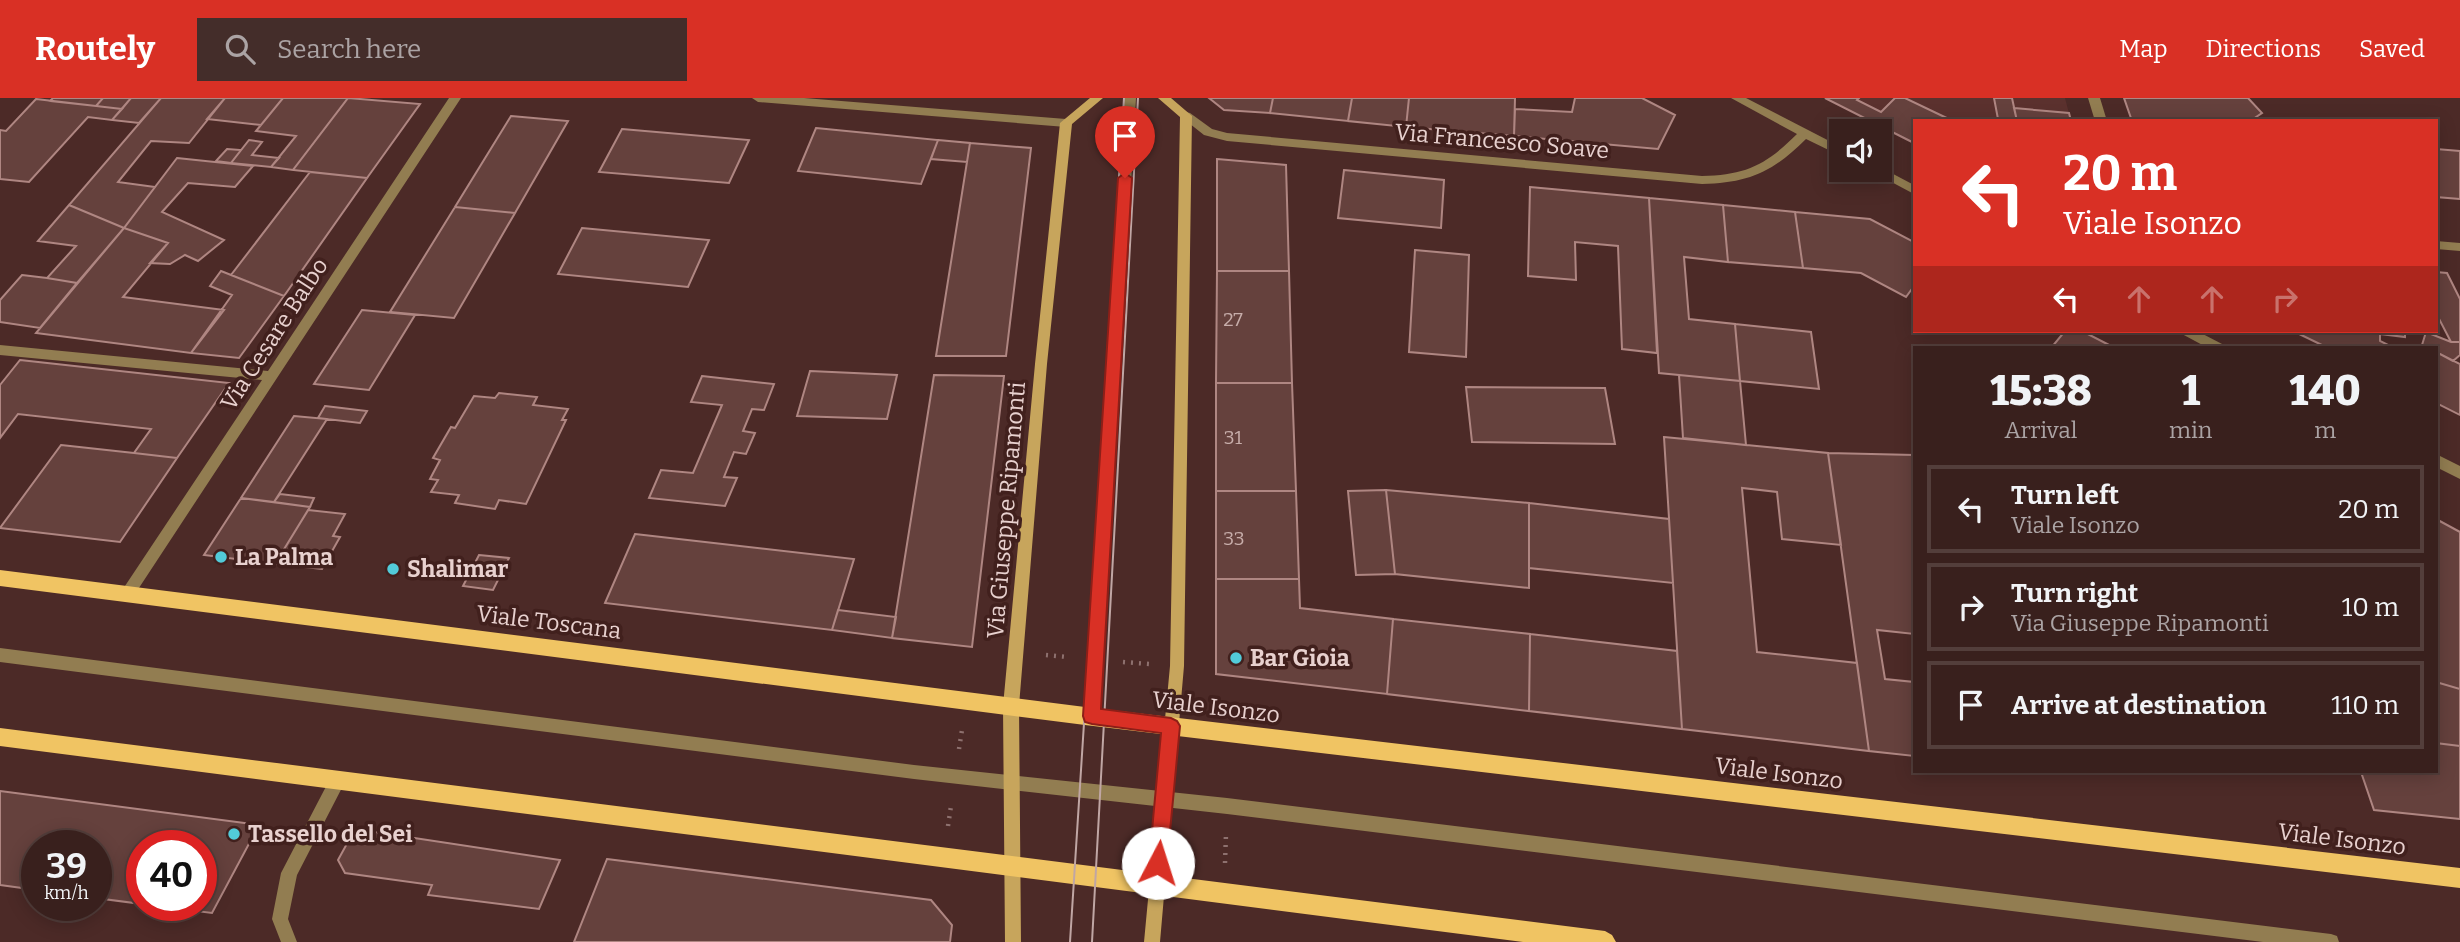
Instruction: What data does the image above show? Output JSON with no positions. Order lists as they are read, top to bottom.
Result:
{
  "streets": {
    "main road": ["Viale Toscana", "Viale Isonzo"],
    "street": ["Via Francesco Soave", "Via Cesare Balbo", "Via Giuseppe Ripamonti"]
  },
  "crossings": [
    ["Via Cesare Balbo", "Viale Toscana"],
    ["Via Giuseppe Ripamonti", "Viale Toscana"],
    ["Viale Toscana", "Viale Isonzo"]
  ],
  "places": [
    "La Palma",
    "Shalimar",
    "Bar Gioia",
    "Tassello del Sei"
  ],
  "house_numbers": ["27", "31", "33"],
  "page": {
    "header": "Routely",
    "search": "Search here",
    "nav": ["Map", "Directions", "Saved"],
    "turn": ["20 m", "Viale Isonzo"],
    "eta": [
      "15:38",
      "Arrival",
      "1",
      "min",
      "140",
      "m"
    ],
    "list": [
      {
        "name": "Turn left",
        "note": "Viale Isonzo",
        "value": "20 m"
      },
      {
        "name": "Turn right",
        "note": "Via Giuseppe Ripamonti",
        "value": "10 m"
      },
      {
        "name": "Arrive at destination",
        "value": "110 m"
      }
    ],
    "speed": "39 km/h",
    "limit": "40"
  }
}
